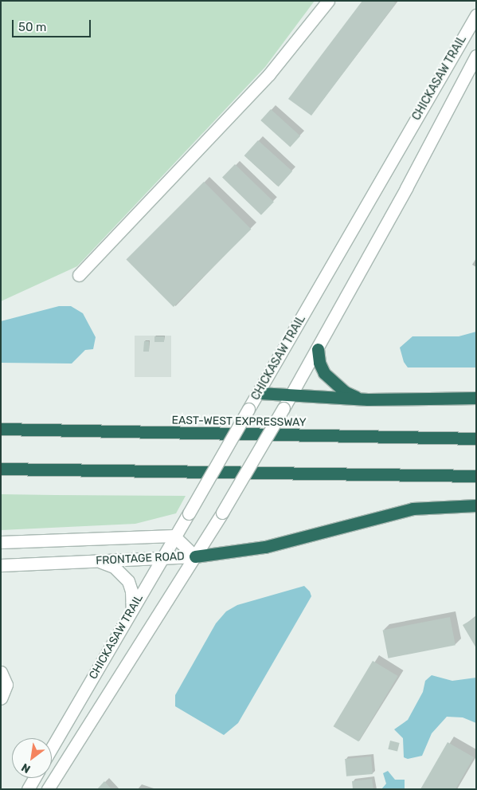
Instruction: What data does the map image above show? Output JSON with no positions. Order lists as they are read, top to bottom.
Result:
{
  "streets": {
    "highway": ["EAST-WEST EXPRESSWAY"],
    "street": ["CHICKASAW TRAIL", "FRONTAGE ROAD"]
  },
  "crossings": [
    ["CHICKASAW TRAIL", "FRONTAGE ROAD"]
  ],
  "scale_bar": "50 m",
  "north": "bottom left"
}
